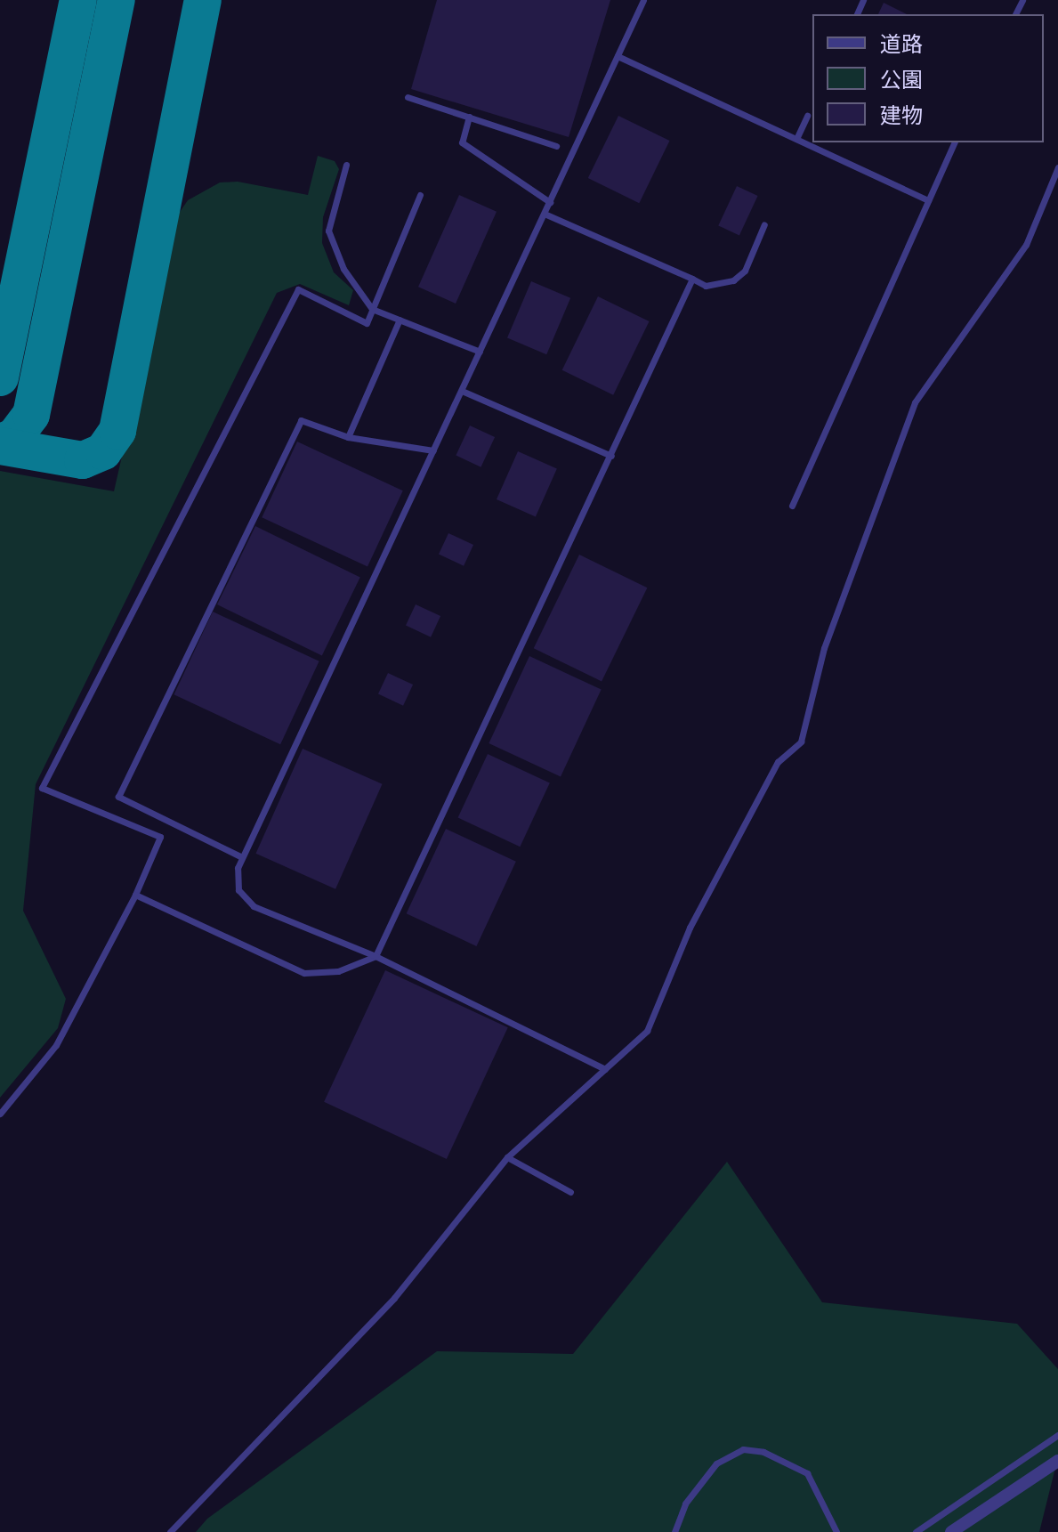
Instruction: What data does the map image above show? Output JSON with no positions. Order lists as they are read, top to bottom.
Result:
{
  "legend": ["道路", "公園", "建物"]
}
